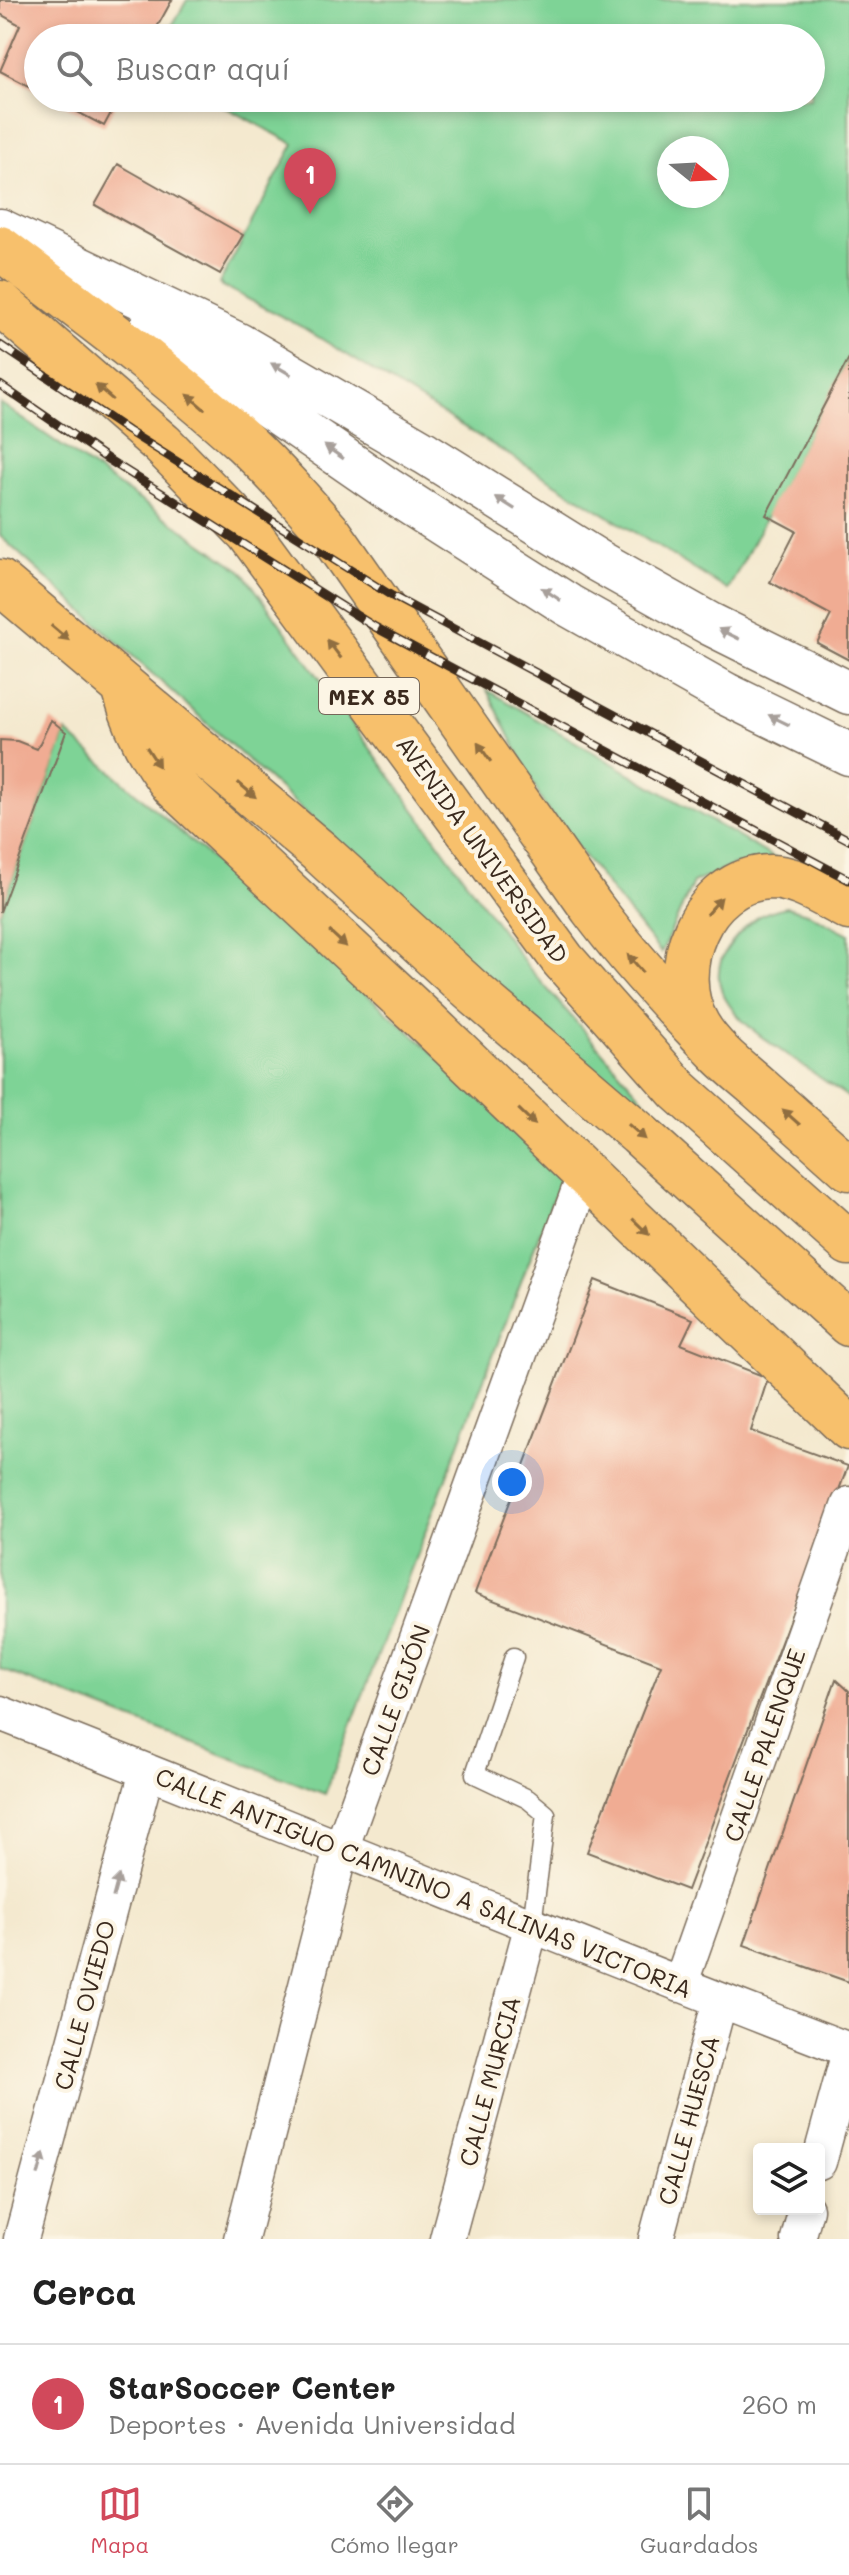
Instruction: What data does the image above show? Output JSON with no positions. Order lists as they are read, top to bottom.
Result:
{
  "streets": {
    "highway": ["MEX 85", "AVENIDA UNIVERSIDAD"],
    "street": [
      "CALLE GIJÓN",
      "CALLE PALENQUE",
      "CALLE ANTIGUO CAMNINO A SALINAS VICTORIA",
      "CALLE OVIEDO",
      "CALLE MURCIA",
      "CALLE HUESCA"
    ]
  },
  "crossings": [
    ["CALLE GIJÓN", "CALLE ANTIGUO CAMNINO A SALINAS VICTORIA"],
    ["CALLE PALENQUE", "CALLE ANTIGUO CAMNINO A SALINAS VICTORIA"],
    ["CALLE ANTIGUO CAMNINO A SALINAS VICTORIA", "CALLE OVIEDO"],
    ["CALLE ANTIGUO CAMNINO A SALINAS VICTORIA", "CALLE MURCIA"],
    ["CALLE ANTIGUO CAMNINO A SALINAS VICTORIA", "CALLE HUESCA"]
  ],
  "one_way": ["CALLE OVIEDO"],
  "north": "right",
  "page": {
    "search": "Buscar aquí",
    "pins": "1",
    "heading": "Cerca",
    "list": [
      {
        "mark": "1",
        "name": "StarSoccer Center",
        "note": "Deportes · Avenida Universidad",
        "value": "260 m"
      }
    ],
    "nav": ["Mapa", "Cómo llegar", "Guardados"]
  }
}
